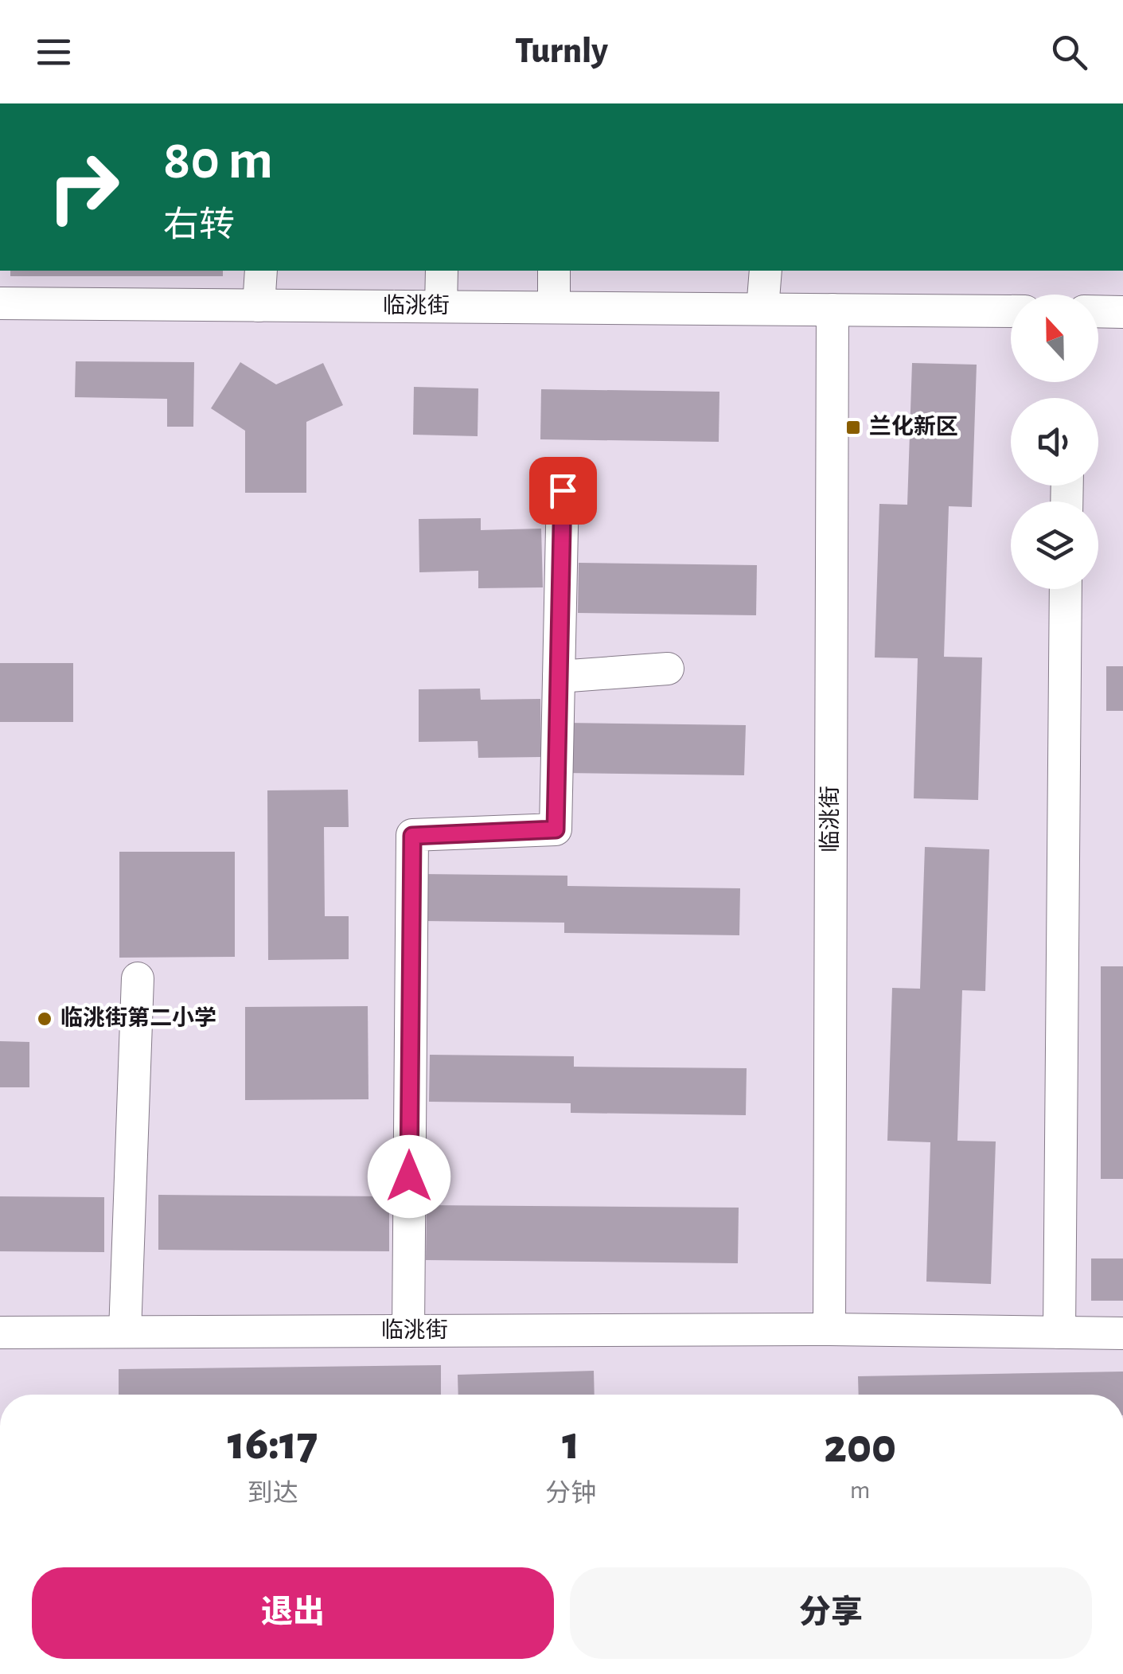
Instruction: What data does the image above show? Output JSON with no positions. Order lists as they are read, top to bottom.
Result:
{
  "streets": {
    "street": ["临洮街"]
  },
  "places": {
    "transit": ["兰化新区"],
    "other": ["临洮街第二小学"]
  },
  "north": "top",
  "page": {
    "header": "Turnly",
    "turn": ["80 m", "右转"],
    "eta": [
      "16:17",
      "到达",
      "1",
      "分钟",
      "200",
      "m"
    ],
    "buttons": ["退出", "分享"]
  }
}
